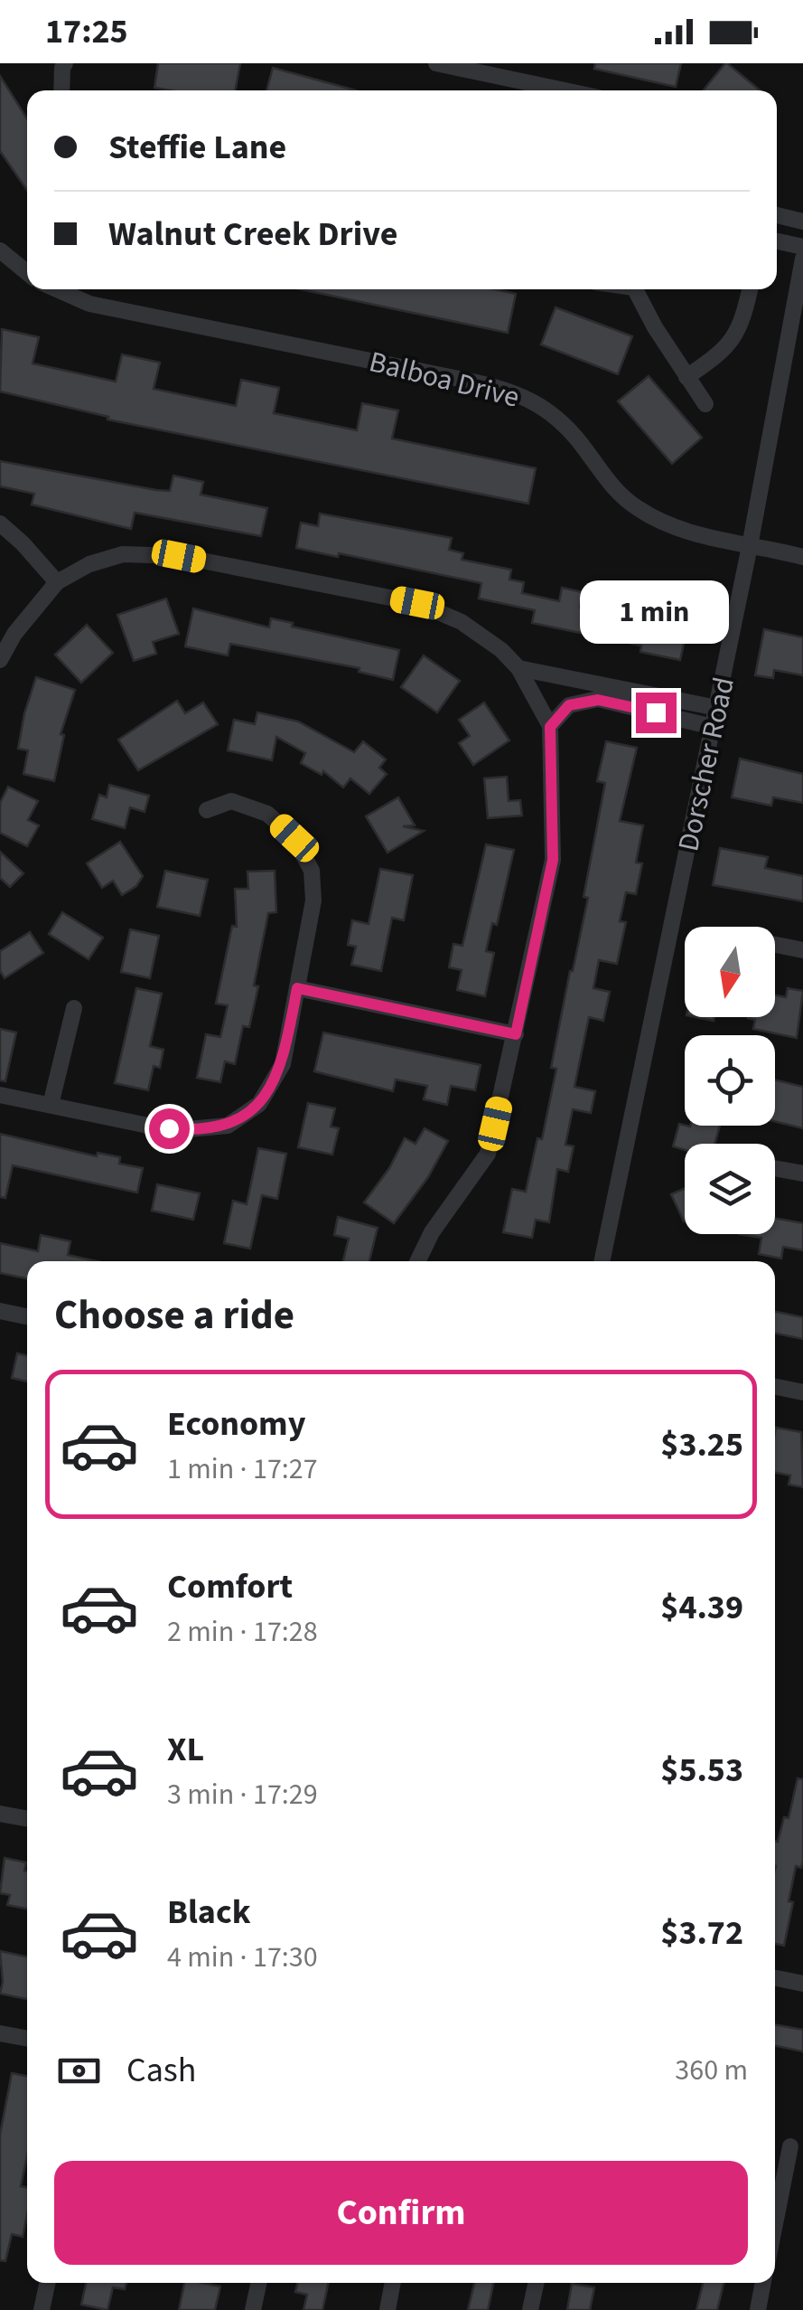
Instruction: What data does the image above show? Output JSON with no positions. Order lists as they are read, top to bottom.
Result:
{
  "streets": {
    "street": ["Balboa Drive", "Dorscher Road"]
  },
  "crossings": [
    ["Balboa Drive", "Dorscher Road"]
  ],
  "north": "bottom",
  "page": {
    "status": "17:25",
    "banner": ["Steffie Lane", "Walnut Creek Drive"],
    "bubble": "1 min",
    "heading": "Choose a ride",
    "list": [
      {
        "name": "Economy",
        "note": "1 min · 17:27",
        "value": "$3.25"
      },
      {
        "name": "Comfort",
        "note": "2 min · 17:28",
        "value": "$4.39"
      },
      {
        "name": "XL",
        "note": "3 min · 17:29",
        "value": "$5.53"
      },
      {
        "name": "Black",
        "note": "4 min · 17:30",
        "value": "$3.72"
      }
    ],
    "pay": ["Cash", "360 m"],
    "buttons": "Confirm"
  }
}
